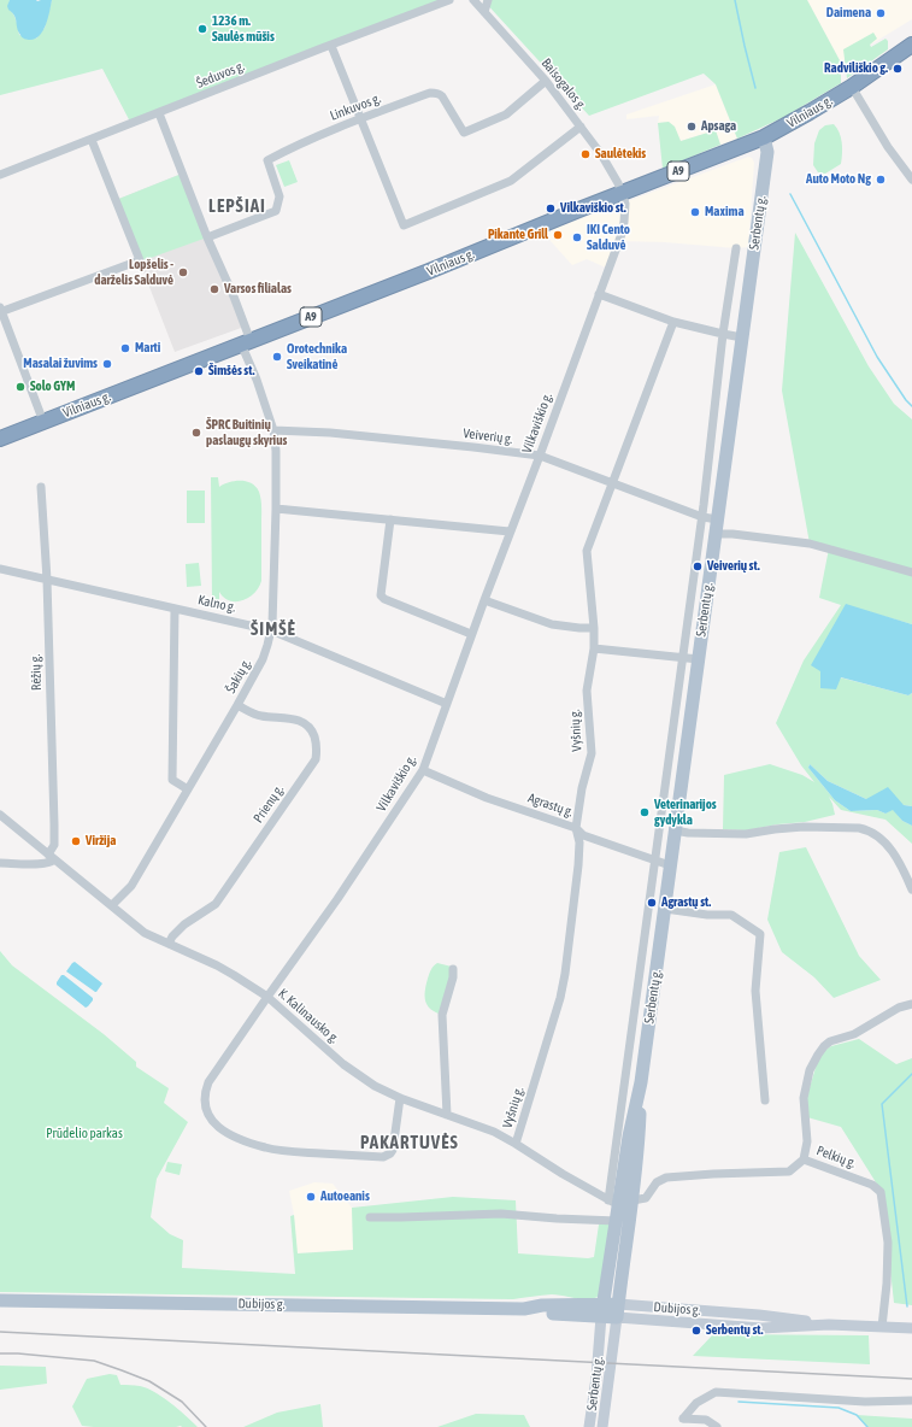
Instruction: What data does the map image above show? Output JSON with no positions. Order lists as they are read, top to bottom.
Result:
{
  "streets": {
    "highway": ["Vilniaus g.", "A9"],
    "main road": ["Serbentų g.", "Dubijos g."],
    "street": [
      "Šeduvos g.",
      "Baisogalos g.",
      "Linkuvos g.",
      "Vilkaviškio g.",
      "Veiverių g.",
      "Kalno g.",
      "Rėžių g.",
      "Šakių g.",
      "Vyšnių g.",
      "Prienų g.",
      "Agrastų g.",
      "K. Kalinausko g.",
      "Pelkių g."
    ]
  },
  "crossings": [
    ["Šeduvos g.", "Šakių g."],
    ["Baisogalos g.", "Linkuvos g."],
    ["Baisogalos g.", "Vilniaus g."],
    ["Baisogalos g.", "Vilkaviškio g."],
    ["Linkuvos g.", "Šakių g."],
    ["Vilniaus g.", "Serbentų g."],
    ["Vilniaus g.", "Vilkaviškio g."],
    ["Vilniaus g.", "Šakių g."],
    ["Serbentų g.", "Veiverių g."],
    ["Serbentų g.", "Agrastų g."],
    ["Serbentų g.", "K. Kalinausko g."],
    ["Serbentų g.", "Dubijos g."],
    ["Vilkaviškio g.", "Veiverių g."],
    ["Vilkaviškio g.", "Kalno g."],
    ["Vilkaviškio g.", "Agrastų g."],
    ["Vilkaviškio g.", "K. Kalinausko g."],
    ["Veiverių g.", "Šakių g."],
    ["Veiverių g.", "Vyšnių g."],
    ["Kalno g.", "Rėžių g."],
    ["Kalno g.", "Šakių g."],
    ["Rėžių g.", "K. Kalinausko g."],
    ["Šakių g.", "Prienų g."],
    ["Šakių g.", "K. Kalinausko g."],
    ["Vyšnių g.", "Agrastų g."],
    ["Vyšnių g.", "K. Kalinausko g."],
    ["Prienų g.", "K. Kalinausko g."],
    ["Pelkių g.", "Dubijos g."]
  ],
  "districts": ["LEPŠIAI", "ŠIMŠĖ", "PAKARTUVĖS"],
  "parks": ["Prūdelio parkas"],
  "places": [
    "Daimena",
    "1236 m. Saulės mūšis",
    "Radviliškio g.",
    "Apsaga",
    "Saulėtekis",
    "Auto Moto Ng",
    "Vilkaviškio st.",
    "Maxima",
    "Pikante Grill",
    "IKI Cento Salduvė",
    "Lopšelis - darželis Salduvė",
    "Varsos filialas",
    "Marti",
    "Orotechnika Sveikatinė",
    "Masalai žuvims",
    "Šimšės st.",
    "Solo GYM",
    "ŠPRC Buitinių paslaugų skyrius",
    "Veiverių st.",
    "Veterinarijos gydykla",
    "Viržija",
    "Agrastų st.",
    "Autoeanis",
    "Serbentų st."
  ]
}
